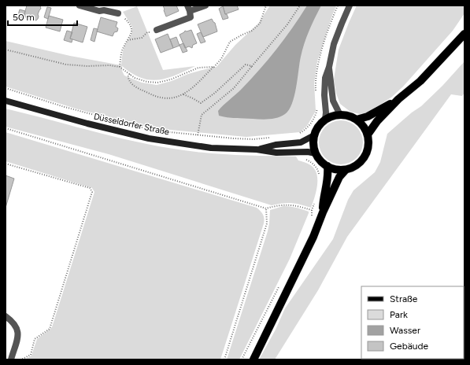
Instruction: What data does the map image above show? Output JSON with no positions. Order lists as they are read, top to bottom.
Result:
{
  "streets": {
    "main road": ["Düsseldorfer Straße"]
  },
  "legend": [
    "Straße",
    "Park",
    "Wasser",
    "Gebäude"
  ],
  "scale_bar": "50 m"
}
